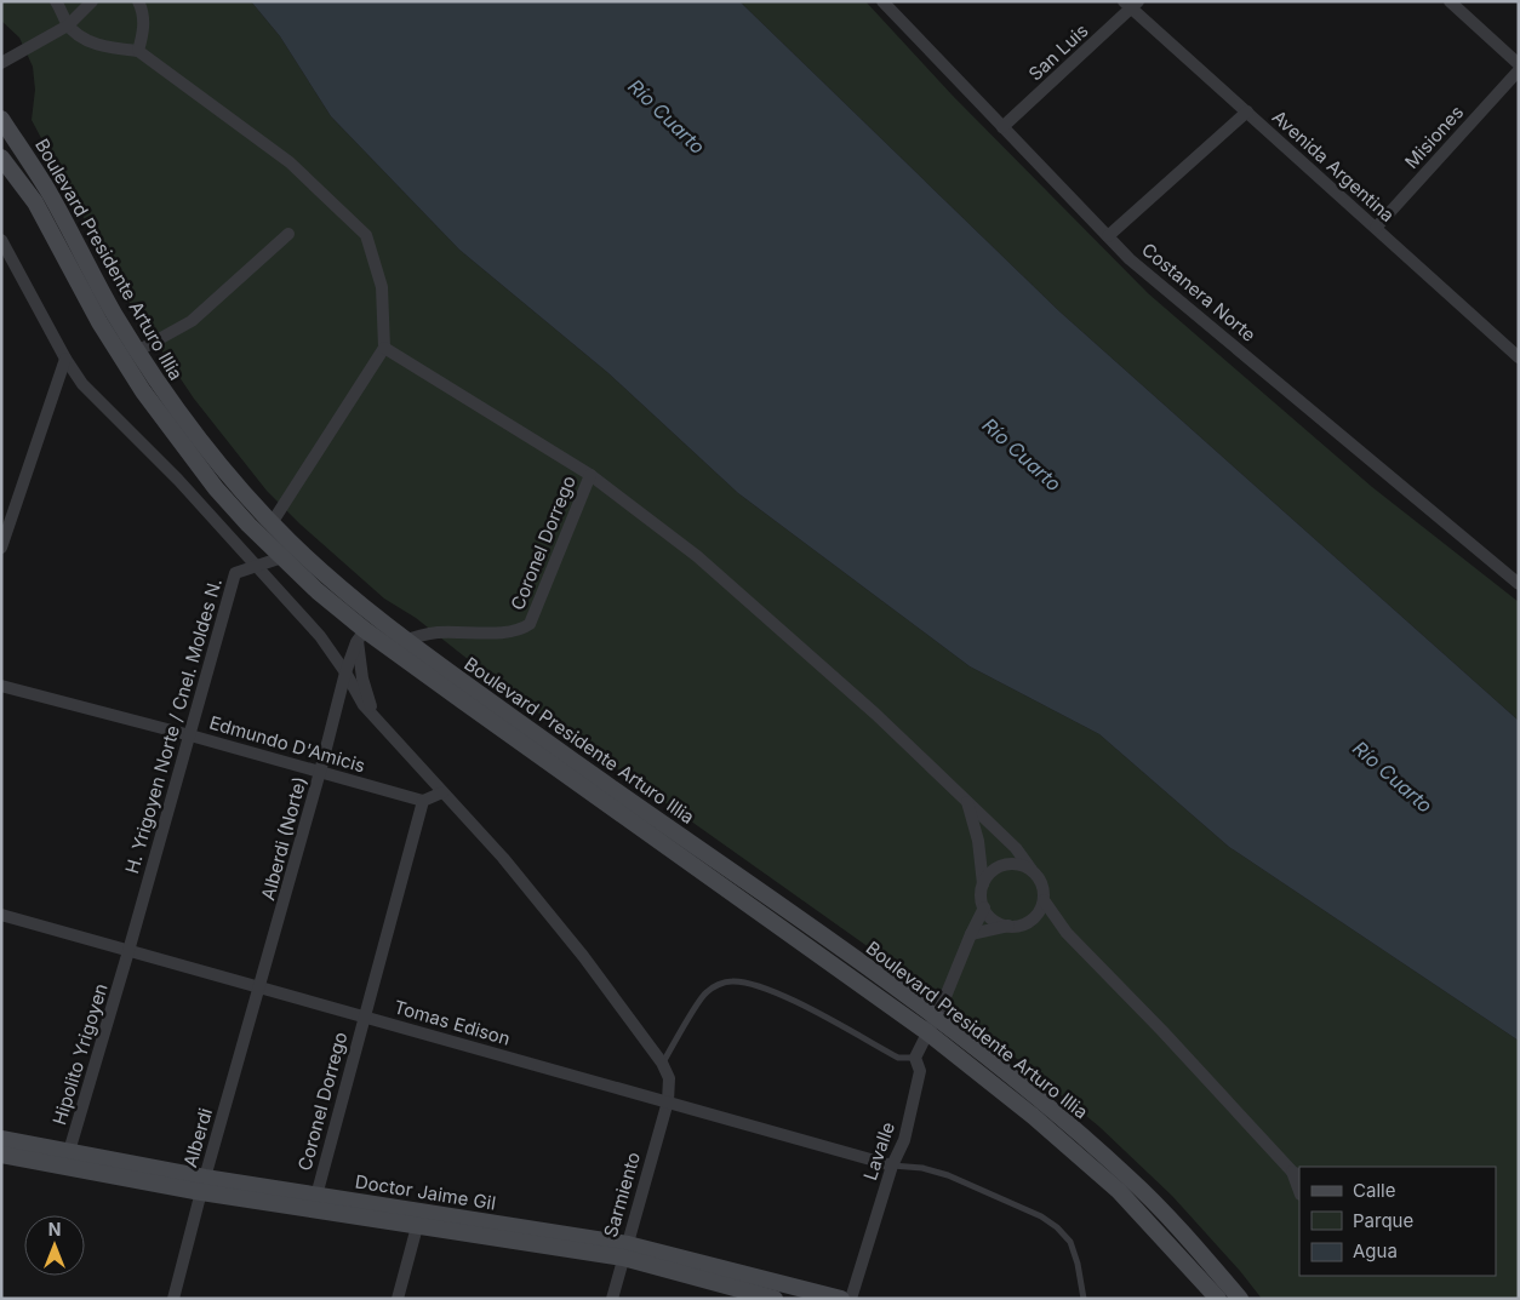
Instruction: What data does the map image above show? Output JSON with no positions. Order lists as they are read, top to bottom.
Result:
{
  "streets": {
    "main road": ["Boulevard Presidente Arturo Illia", "Doctor Jaime Gil"],
    "street": [
      "San Luis",
      "Misiones",
      "Avenida Argentina",
      "Costanera Norte",
      "Coronel Dorrego",
      "H. Yrigoyen Norte / Cnel. Moldes N.",
      "Edmundo D'Amicis",
      "Alberdi (Norte)",
      "Tomas Edison",
      "Hipolito Yrigoyen",
      "Alberdi",
      "Lavalle",
      "Sarmiento"
    ]
  },
  "crossings": [
    ["San Luis", "Avenida Argentina"],
    ["San Luis", "Costanera Norte"],
    ["Misiones", "Avenida Argentina"],
    ["Boulevard Presidente Arturo Illia", "Coronel Dorrego"],
    ["Boulevard Presidente Arturo Illia", "H. Yrigoyen Norte / Cnel. Moldes N."],
    ["Boulevard Presidente Arturo Illia", "Alberdi (Norte)"],
    ["Boulevard Presidente Arturo Illia", "Lavalle"],
    ["Coronel Dorrego", "Edmundo D'Amicis"],
    ["Coronel Dorrego", "Tomas Edison"],
    ["Coronel Dorrego", "Doctor Jaime Gil"],
    ["H. Yrigoyen Norte / Cnel. Moldes N.", "Edmundo D'Amicis"],
    ["H. Yrigoyen Norte / Cnel. Moldes N.", "Tomas Edison"],
    ["H. Yrigoyen Norte / Cnel. Moldes N.", "Hipolito Yrigoyen"],
    ["Edmundo D'Amicis", "Alberdi (Norte)"],
    ["Alberdi (Norte)", "Tomas Edison"],
    ["Alberdi (Norte)", "Alberdi"],
    ["Tomas Edison", "Hipolito Yrigoyen"],
    ["Tomas Edison", "Alberdi"],
    ["Tomas Edison", "Lavalle"],
    ["Tomas Edison", "Sarmiento"],
    ["Hipolito Yrigoyen", "Doctor Jaime Gil"],
    ["Alberdi", "Doctor Jaime Gil"],
    ["Doctor Jaime Gil", "Sarmiento"]
  ],
  "water": ["Río Cuarto"],
  "legend": ["Calle", "Parque", "Agua"],
  "north": "top"
}
